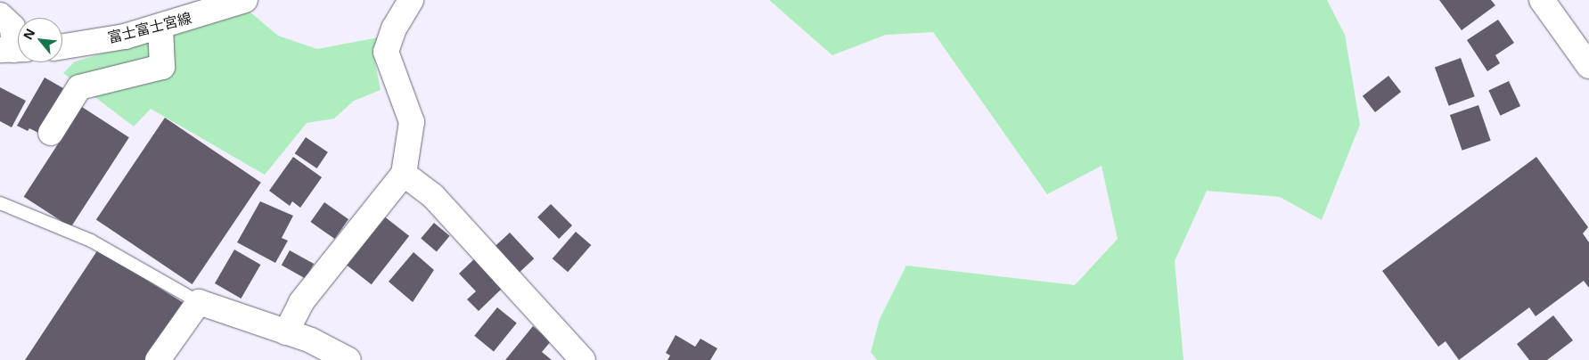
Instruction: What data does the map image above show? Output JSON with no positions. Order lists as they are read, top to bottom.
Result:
{
  "streets": {
    "street": ["富士富士宮線"]
  },
  "north": "top left"
}
